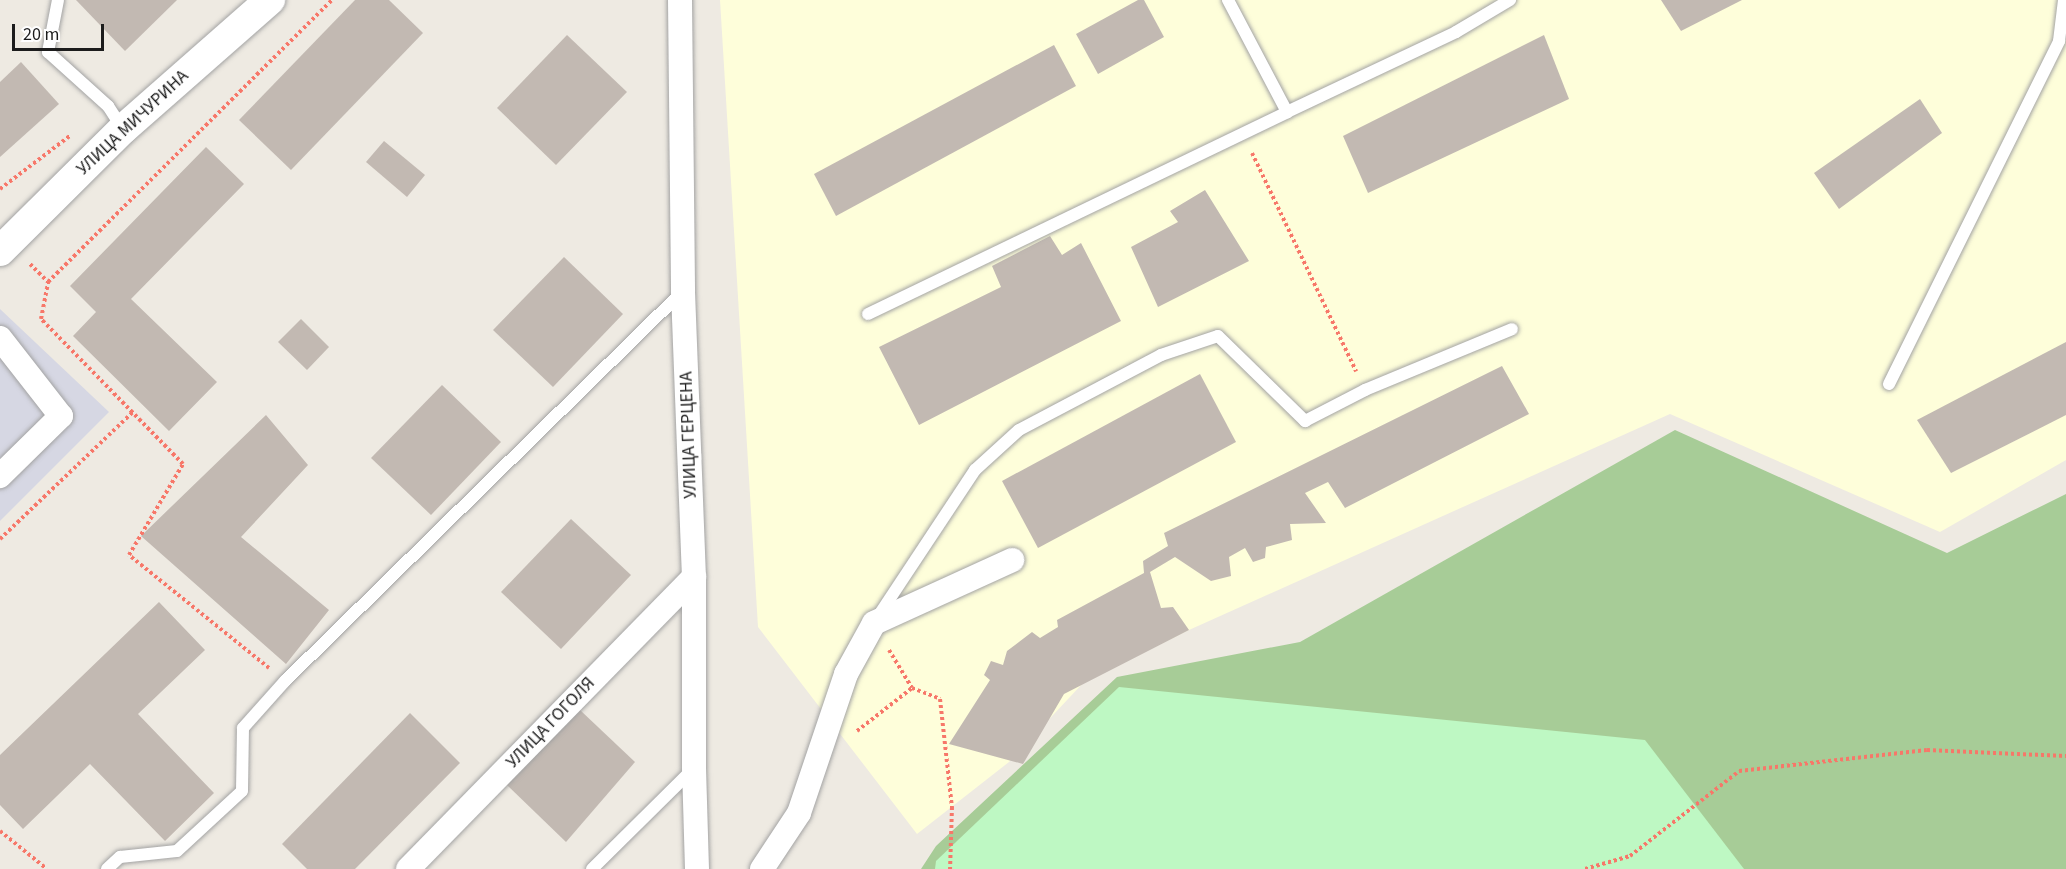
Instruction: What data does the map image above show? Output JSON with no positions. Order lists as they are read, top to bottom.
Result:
{
  "streets": {
    "street": ["УЛИЦА МИЧУРИНА", "УЛИЦА ГЕРЦЕНА", "УЛИЦА ГОГОЛЯ"]
  },
  "crossings": [
    ["УЛИЦА ГЕРЦЕНА", "УЛИЦА ГОГОЛЯ"]
  ],
  "scale_bar": "20 m"
}
